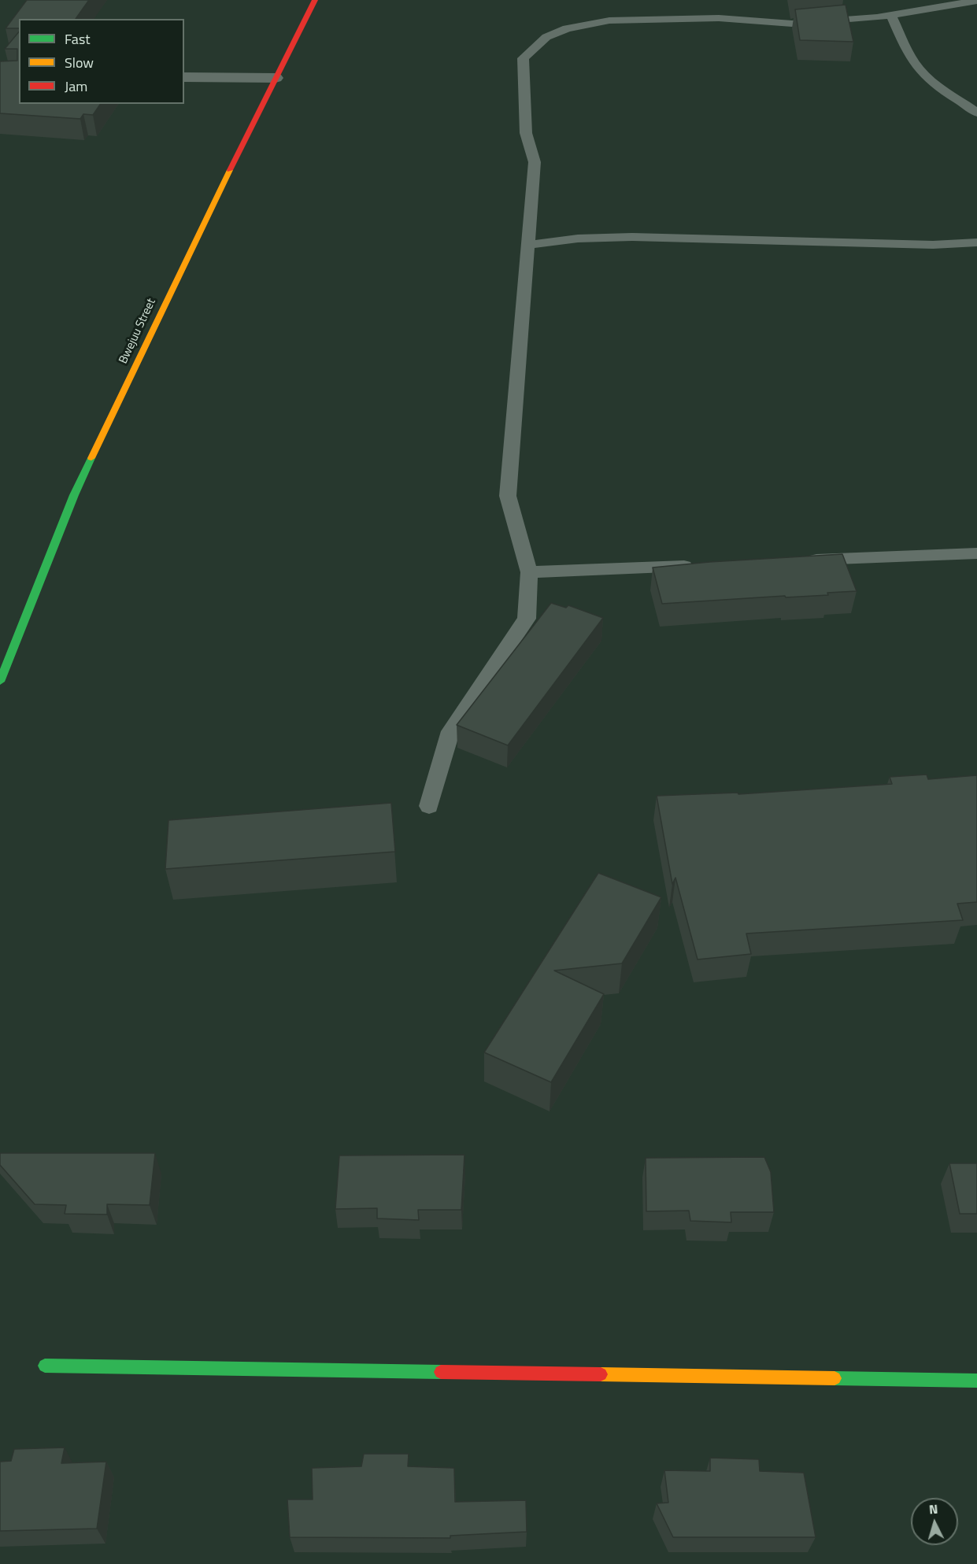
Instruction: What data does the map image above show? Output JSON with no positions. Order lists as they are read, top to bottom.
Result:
{
  "streets": {
    "street": ["Bwejuu Street"]
  },
  "legend": ["Fast", "Slow", "Jam"],
  "north": "top"
}
